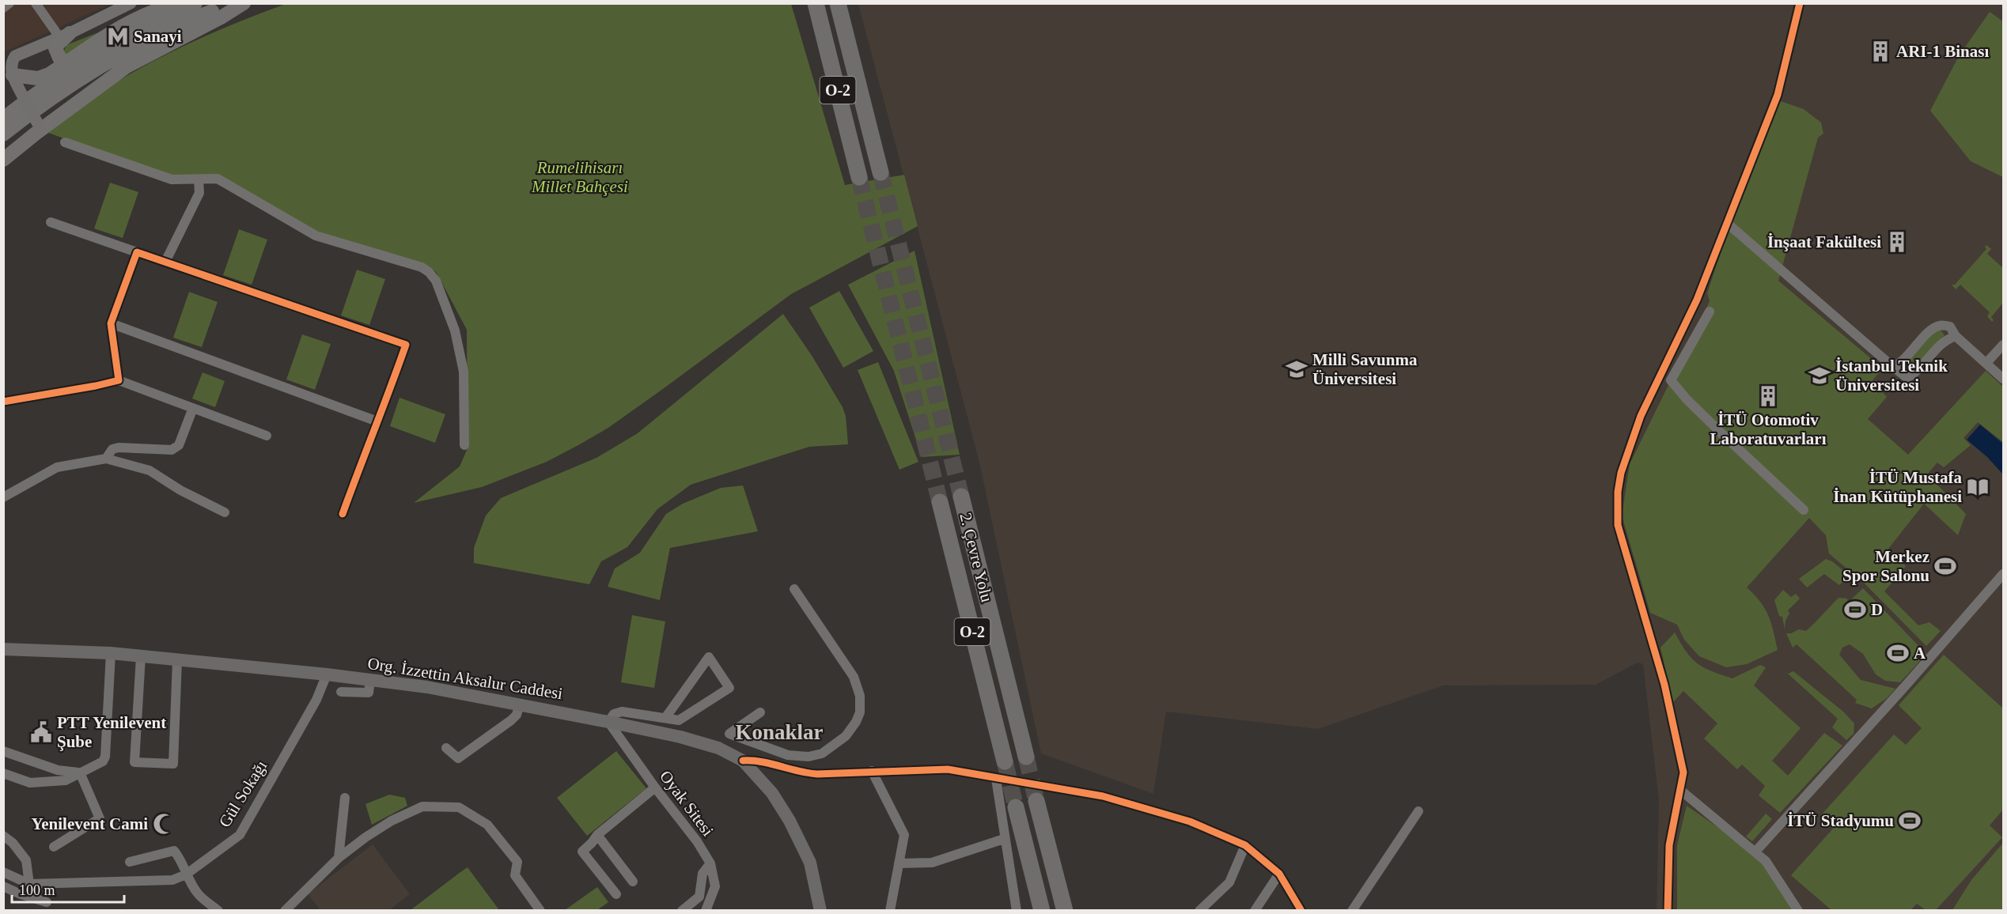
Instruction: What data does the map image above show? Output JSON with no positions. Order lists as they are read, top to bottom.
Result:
{
  "streets": {
    "highway": ["O-2", "2. Çevre Yolu"],
    "main road": ["Org. İzzettin Aksalur Caddesi"],
    "street": ["Gül Sokağı", "Oyak Sitesi"]
  },
  "crossings": [
    ["Org. İzzettin Aksalur Caddesi", "Gül Sokağı"],
    ["Org. İzzettin Aksalur Caddesi", "Oyak Sitesi"]
  ],
  "districts": ["Konaklar"],
  "parks": ["Rumelihisarı Millet Bahçesi"],
  "places": {
    "metro station": ["Sanayi"],
    "building": ["ARI-1 Binası", "İnşaat Fakültesi", "İTÜ Otomotiv Laboratuvarları"],
    "school or university": ["Milli Savunma Üniversitesi", "İstanbul Teknik Üniversitesi"],
    "library": ["İTÜ Mustafa İnan Kütüphanesi"],
    "sports": [
      "Merkez Spor Salonu",
      "D",
      "A",
      "İTÜ Stadyumu"
    ],
    "public building": ["PTT Yenilevent Şube"],
    "mosque": ["Yenilevent Cami"]
  },
  "scale_bar": "100 m"
}
